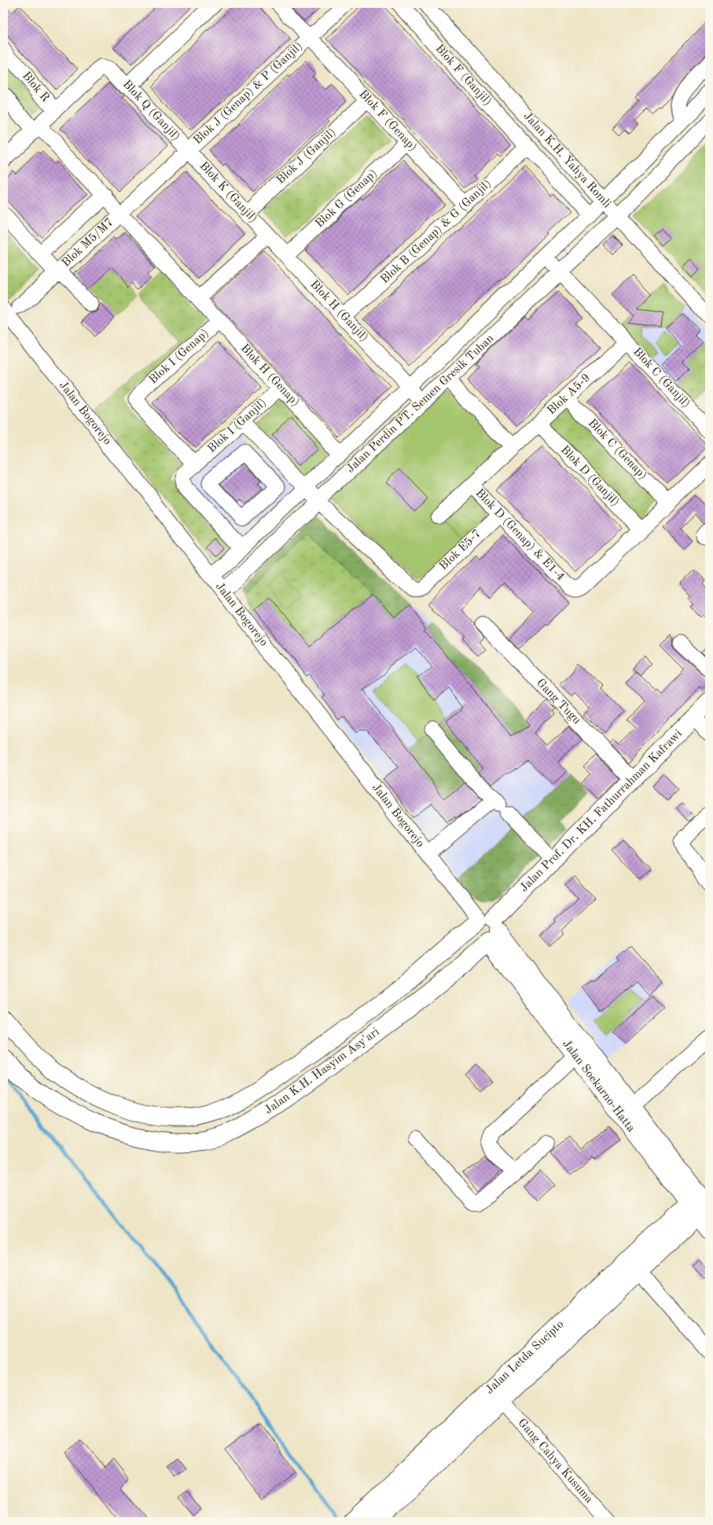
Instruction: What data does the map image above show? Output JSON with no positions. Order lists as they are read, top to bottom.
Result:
{
  "streets": {
    "main road": [
      "Jalan Prof. Dr. KH. Fathurrahman Kafrawi",
      "Jalan K.H. Hasyim Asy'ari",
      "Jalan Soekarno-Hatta",
      "Jalan Letda Sucipto"
    ],
    "street": [
      "Blok F (Ganjil)",
      "Blok R",
      "Blok J (Genap) & P (Ganjil)",
      "Blok Q (Ganjil)",
      "Blok F (Genap)",
      "Blok J (Ganjil)",
      "Jalan K.H. Yahya Romli",
      "Blok K (Ganjil)",
      "Blok G (Genap)",
      "Blok B (Genap) & G (Ganjil)",
      "Blok M5/M7",
      "Blok H (Ganjil)",
      "Blok I (Genap)",
      "Blok H (Genap)",
      "Blok C (Ganjil)",
      "Blok A5-9",
      "Jalan Perdin PT. Semen Gresik Tuban",
      "Jalan Bogorejo",
      "Blok I (Ganjil)",
      "Blok C (Genap)",
      "Blok D (Ganjil)",
      "Blok D (Genap) & E1-4",
      "Blok E5-7",
      "Gang Tugu",
      "Gang Cahya Kusuma"
    ]
  },
  "crossings": [
    ["Blok F (Ganjil)", "Blok B (Genap) & G (Ganjil)"],
    ["Blok F (Ganjil)", "Jalan Perdin PT. Semen Gresik Tuban"],
    ["Blok R", "Blok Q (Ganjil)"],
    ["Blok J (Genap) & P (Ganjil)", "Blok Q (Ganjil)"],
    ["Blok J (Genap) & P (Ganjil)", "Blok F (Genap)"],
    ["Blok J (Genap) & P (Ganjil)", "Blok K (Ganjil)"],
    ["Blok J (Genap) & P (Ganjil)", "Blok M5/M7"],
    ["Blok J (Genap) & P (Ganjil)", "Blok H (Genap)"],
    ["Blok Q (Ganjil)", "Blok K (Ganjil)"],
    ["Blok F (Genap)", "Blok J (Ganjil)"],
    ["Blok F (Genap)", "Blok G (Genap)"],
    ["Blok F (Genap)", "Blok B (Genap) & G (Ganjil)"],
    ["Blok J (Ganjil)", "Blok K (Ganjil)"],
    ["Jalan K.H. Yahya Romli", "Jalan Perdin PT. Semen Gresik Tuban"],
    ["Blok K (Ganjil)", "Blok H (Ganjil)"],
    ["Blok G (Genap)", "Blok H (Ganjil)"],
    ["Blok B (Genap) & G (Ganjil)", "Blok H (Ganjil)"],
    ["Blok M5/M7", "Blok H (Genap)"],
    ["Blok H (Ganjil)", "Jalan Perdin PT. Semen Gresik Tuban"],
    ["Blok I (Genap)", "Blok H (Genap)"],
    ["Blok I (Genap)", "Blok I (Ganjil)"],
    ["Blok H (Genap)", "Jalan Perdin PT. Semen Gresik Tuban"],
    ["Blok H (Genap)", "Blok I (Ganjil)"],
    ["Blok C (Ganjil)", "Blok A5-9"],
    ["Blok C (Ganjil)", "Jalan Perdin PT. Semen Gresik Tuban"],
    ["Blok A5-9", "Blok C (Genap)"],
    ["Blok A5-9", "Blok D (Ganjil)"],
    ["Blok A5-9", "Blok D (Genap) & E1-4"],
    ["Jalan Perdin PT. Semen Gresik Tuban", "Jalan Bogorejo"],
    ["Jalan Perdin PT. Semen Gresik Tuban", "Blok E5-7"],
    ["Jalan Bogorejo", "Jalan Prof. Dr. KH. Fathurrahman Kafrawi"],
    ["Jalan Bogorejo", "Jalan K.H. Hasyim Asy'ari"],
    ["Jalan Bogorejo", "Jalan Soekarno-Hatta"],
    ["Blok D (Ganjil)", "Blok D (Genap) & E1-4"],
    ["Blok D (Genap) & E1-4", "Blok E5-7"],
    ["Gang Tugu", "Jalan Prof. Dr. KH. Fathurrahman Kafrawi"],
    ["Jalan Prof. Dr. KH. Fathurrahman Kafrawi", "Jalan K.H. Hasyim Asy'ari"],
    ["Jalan Prof. Dr. KH. Fathurrahman Kafrawi", "Jalan Soekarno-Hatta"],
    ["Jalan K.H. Hasyim Asy'ari", "Jalan Soekarno-Hatta"],
    ["Jalan Soekarno-Hatta", "Jalan Letda Sucipto"],
    ["Jalan Letda Sucipto", "Gang Cahya Kusuma"]
  ]
}
